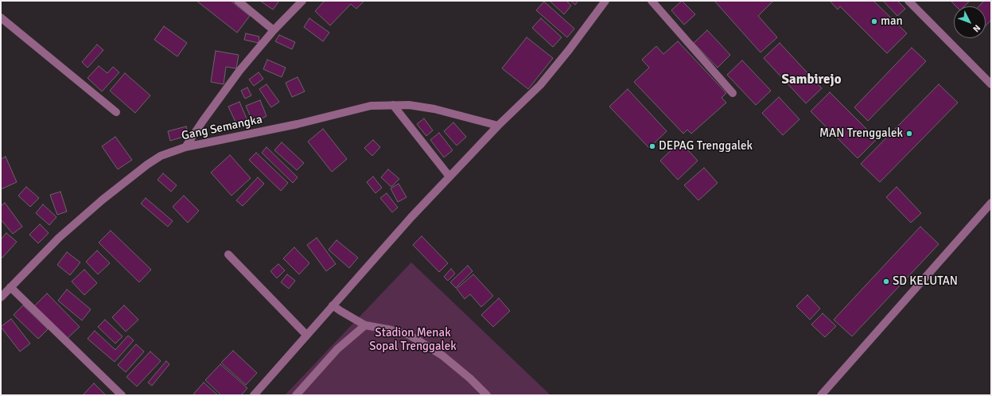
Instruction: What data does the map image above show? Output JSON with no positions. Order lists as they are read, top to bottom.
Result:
{
  "streets": {
    "street": ["Gang Semangka"]
  },
  "districts": ["Sambirejo"],
  "parks": ["Stadion Menak Sopal Trenggalek"],
  "places": [
    "man",
    "MAN Trenggalek",
    "DEPAG Trenggalek",
    "SD KELUTAN"
  ],
  "north": "bottom right"
}
